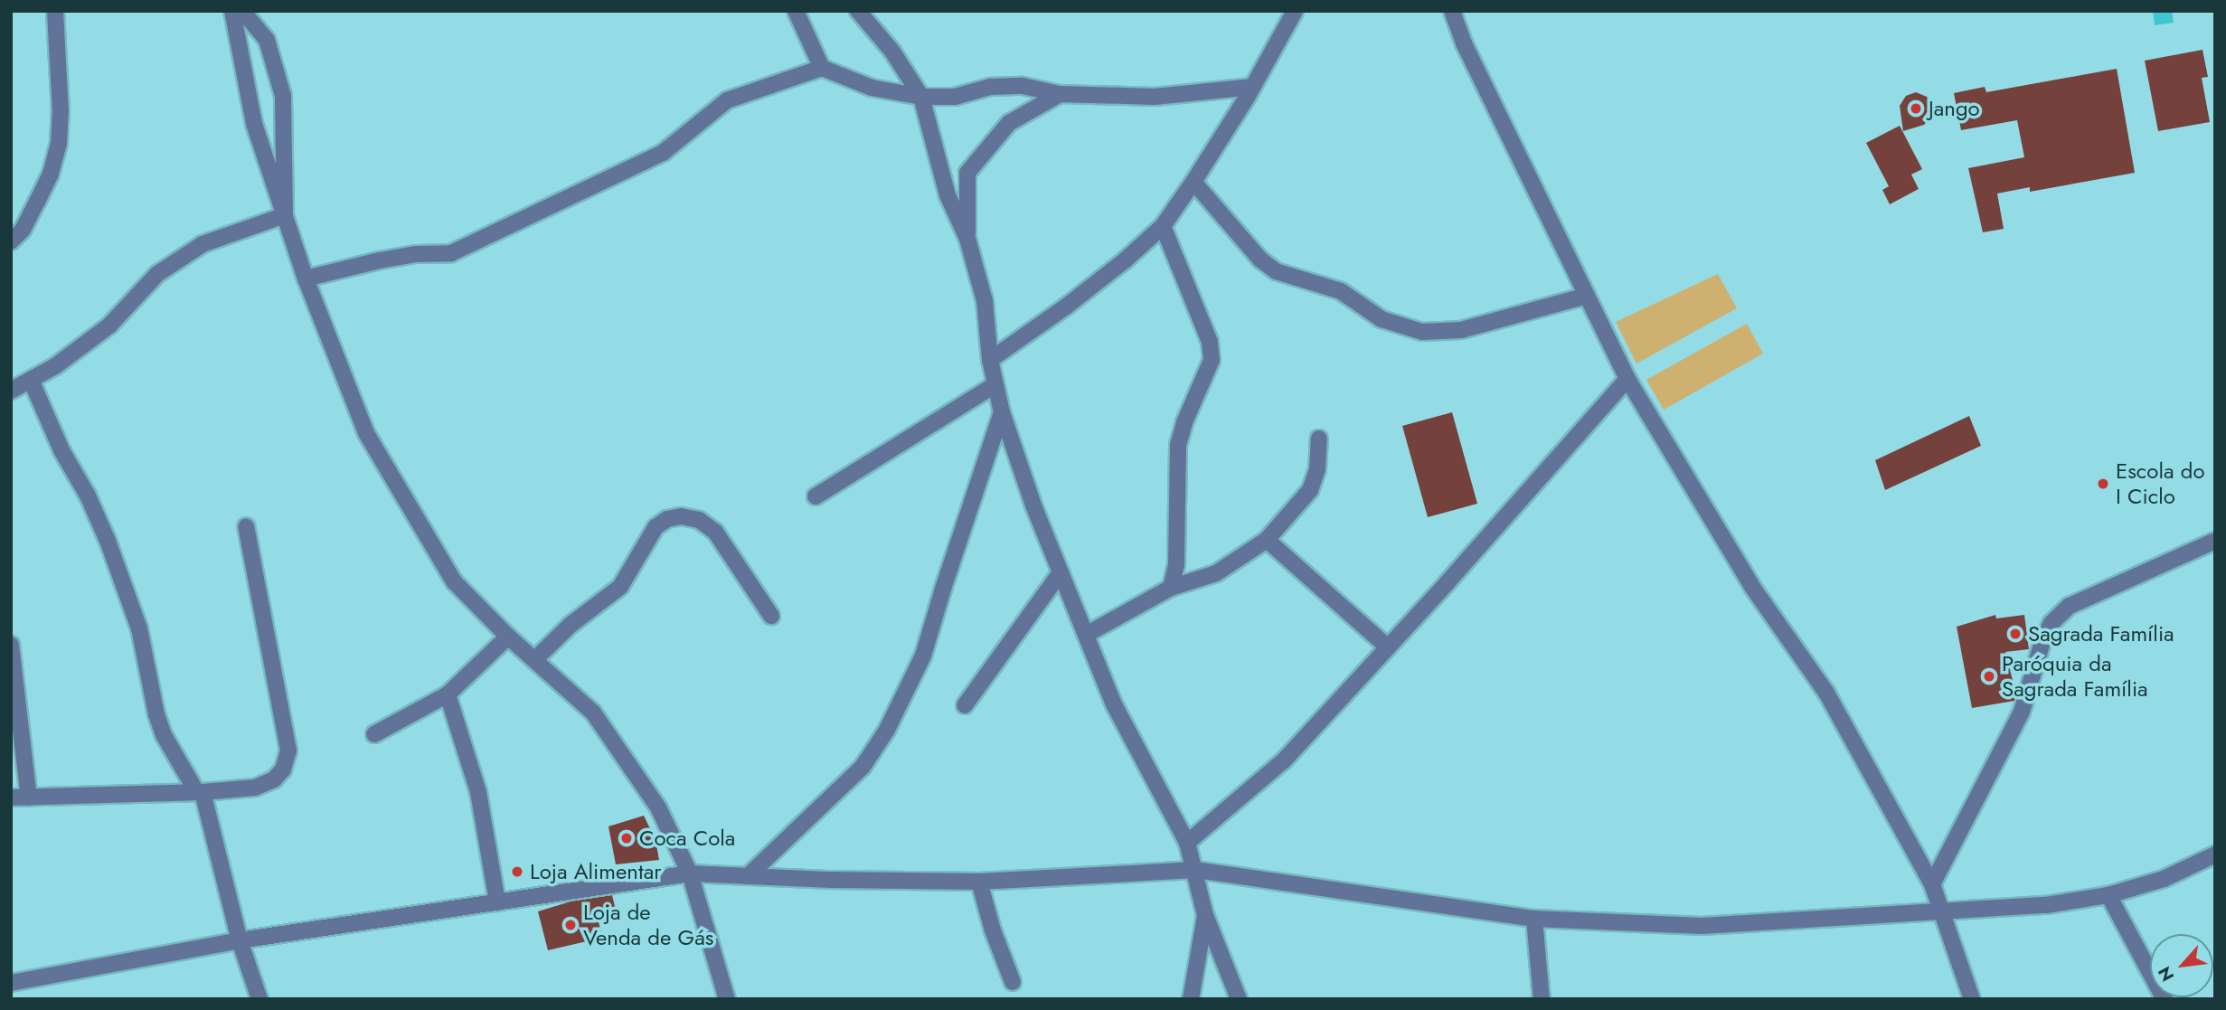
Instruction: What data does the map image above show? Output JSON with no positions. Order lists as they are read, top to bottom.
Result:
{
  "places": [
    "Jango",
    "Escola do I Ciclo",
    "Sagrada Família",
    "Paróquia da Sagrada Família",
    "Coca Cola",
    "Loja Alimentar",
    "Loja de Venda de Gás"
  ],
  "north": "bottom left"
}
